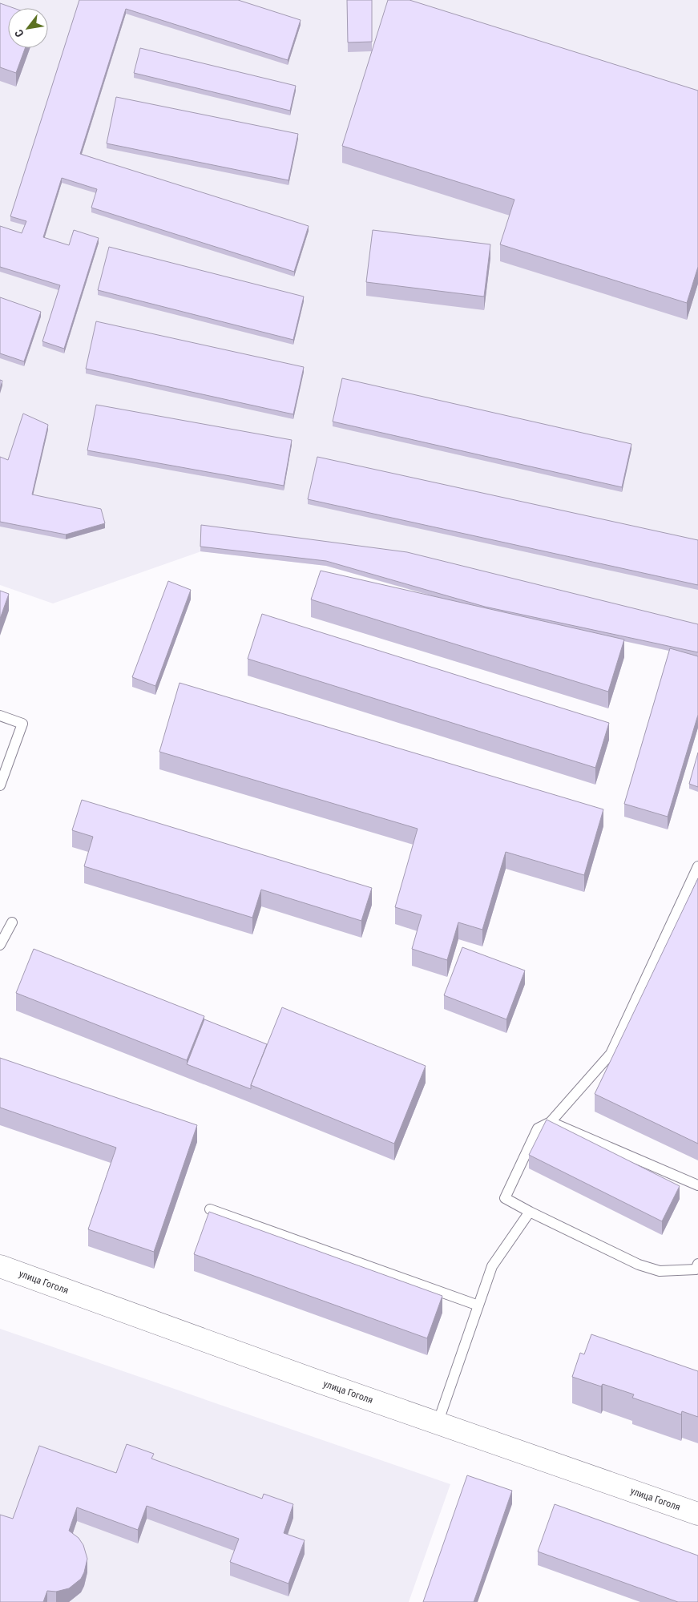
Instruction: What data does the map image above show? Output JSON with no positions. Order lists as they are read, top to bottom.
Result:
{
  "streets": {
    "street": ["улица Гоголя"]
  },
  "north": "bottom left"
}
